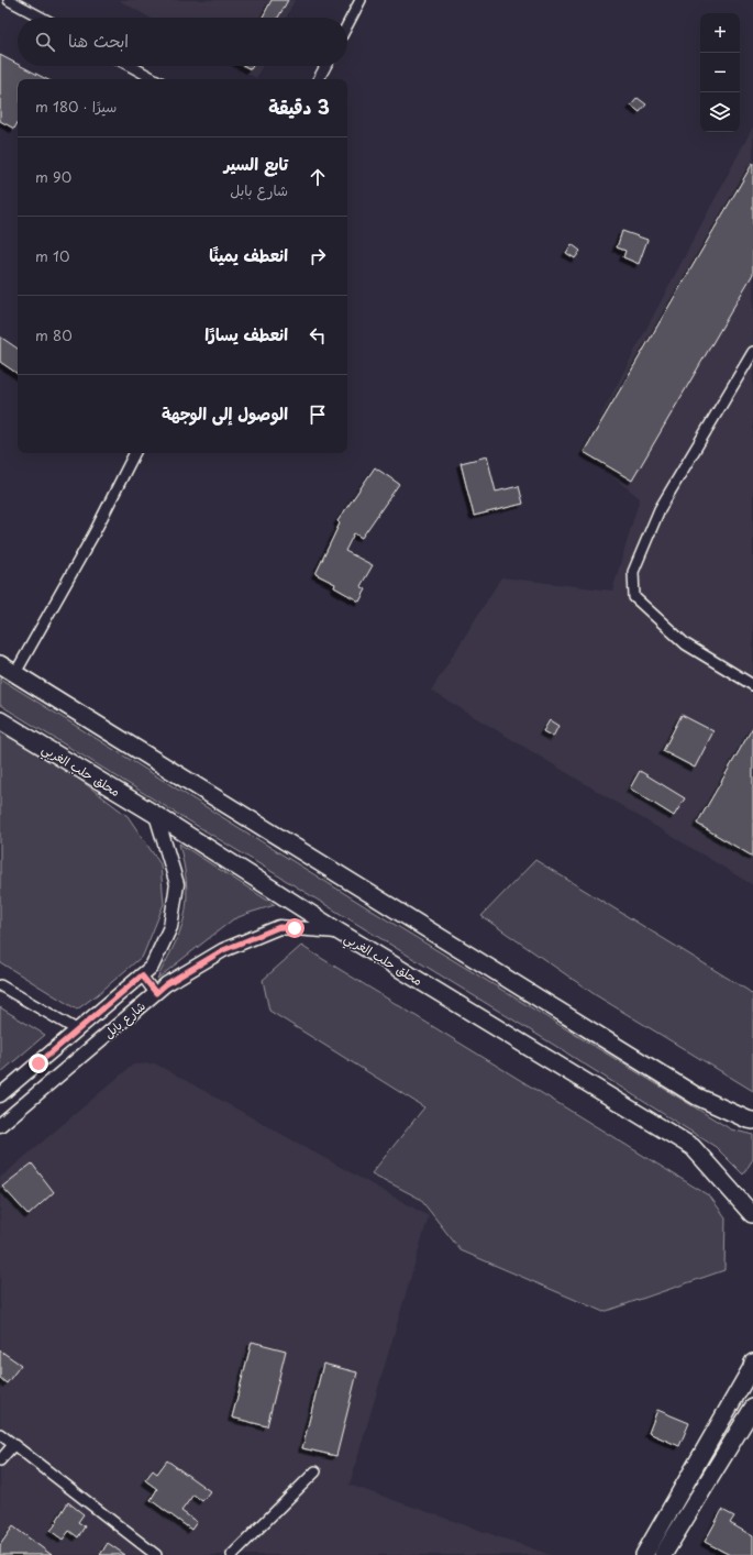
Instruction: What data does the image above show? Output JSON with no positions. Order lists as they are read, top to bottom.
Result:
{
  "streets": {
    "main road": ["محلق حلب الغربي"],
    "street": ["شارع بابل"]
  },
  "crossings": [
    ["محلق حلب الغربي", "شارع بابل"]
  ],
  "page": {
    "map_buttons": ["+", "−"],
    "search": "ابحث هنا",
    "heading": ["3 دقيقة", "سيرًا · 180 m"],
    "list": [
      ["تابع السير", "شارع بابل", "90 m"],
      ["انعطف يمينًا", "10 m"],
      ["انعطف يسارًا", "80 m"],
      "الوصول إلى الوجهة"
    ]
  }
}
